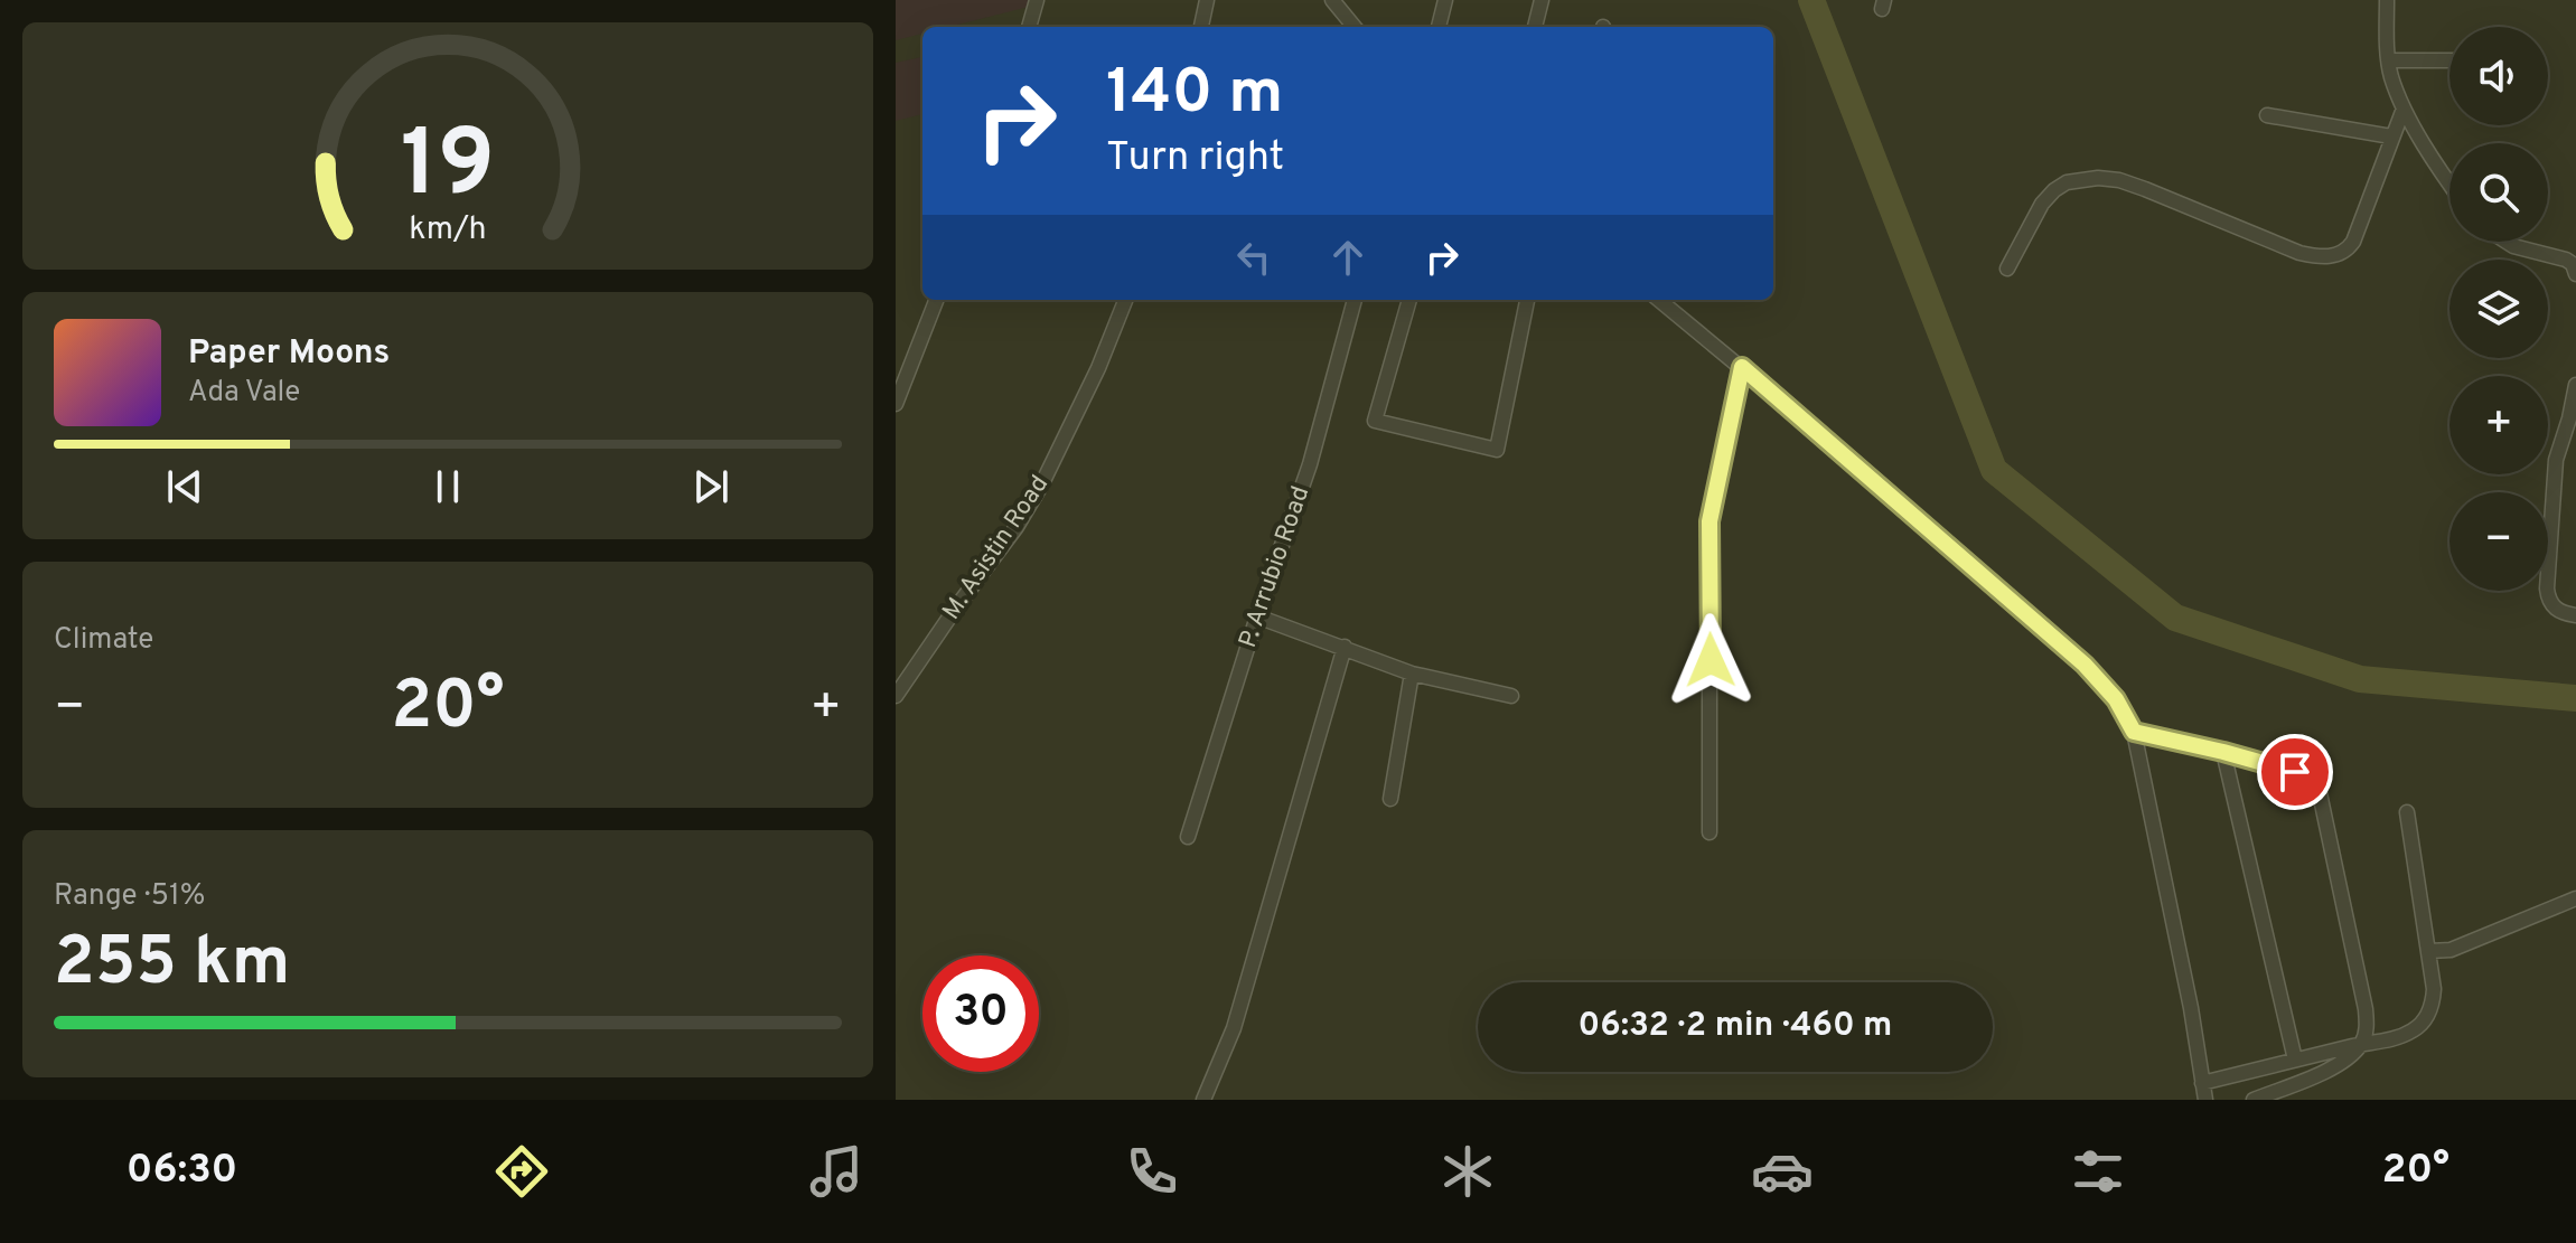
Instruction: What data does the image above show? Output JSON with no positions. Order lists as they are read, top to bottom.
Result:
{
  "streets": {
    "street": ["M. Asistin Road", "P. Arrubio Road"]
  },
  "page": {
    "map_buttons": ["+", "−"],
    "turn": ["140 m", "Turn right"],
    "song": ["Paper Moons", "Ada Vale"],
    "tile": [
      "Climate",
      ["Range · 51%", "255 km"]
    ],
    "heat": ["−", "20°", "+"],
    "limit": "30",
    "trip": "06:32 · 2 min · 460 m",
    "tabs": ["06:30", "20°"],
    "gauge": ["19", "km/h"]
  }
}
